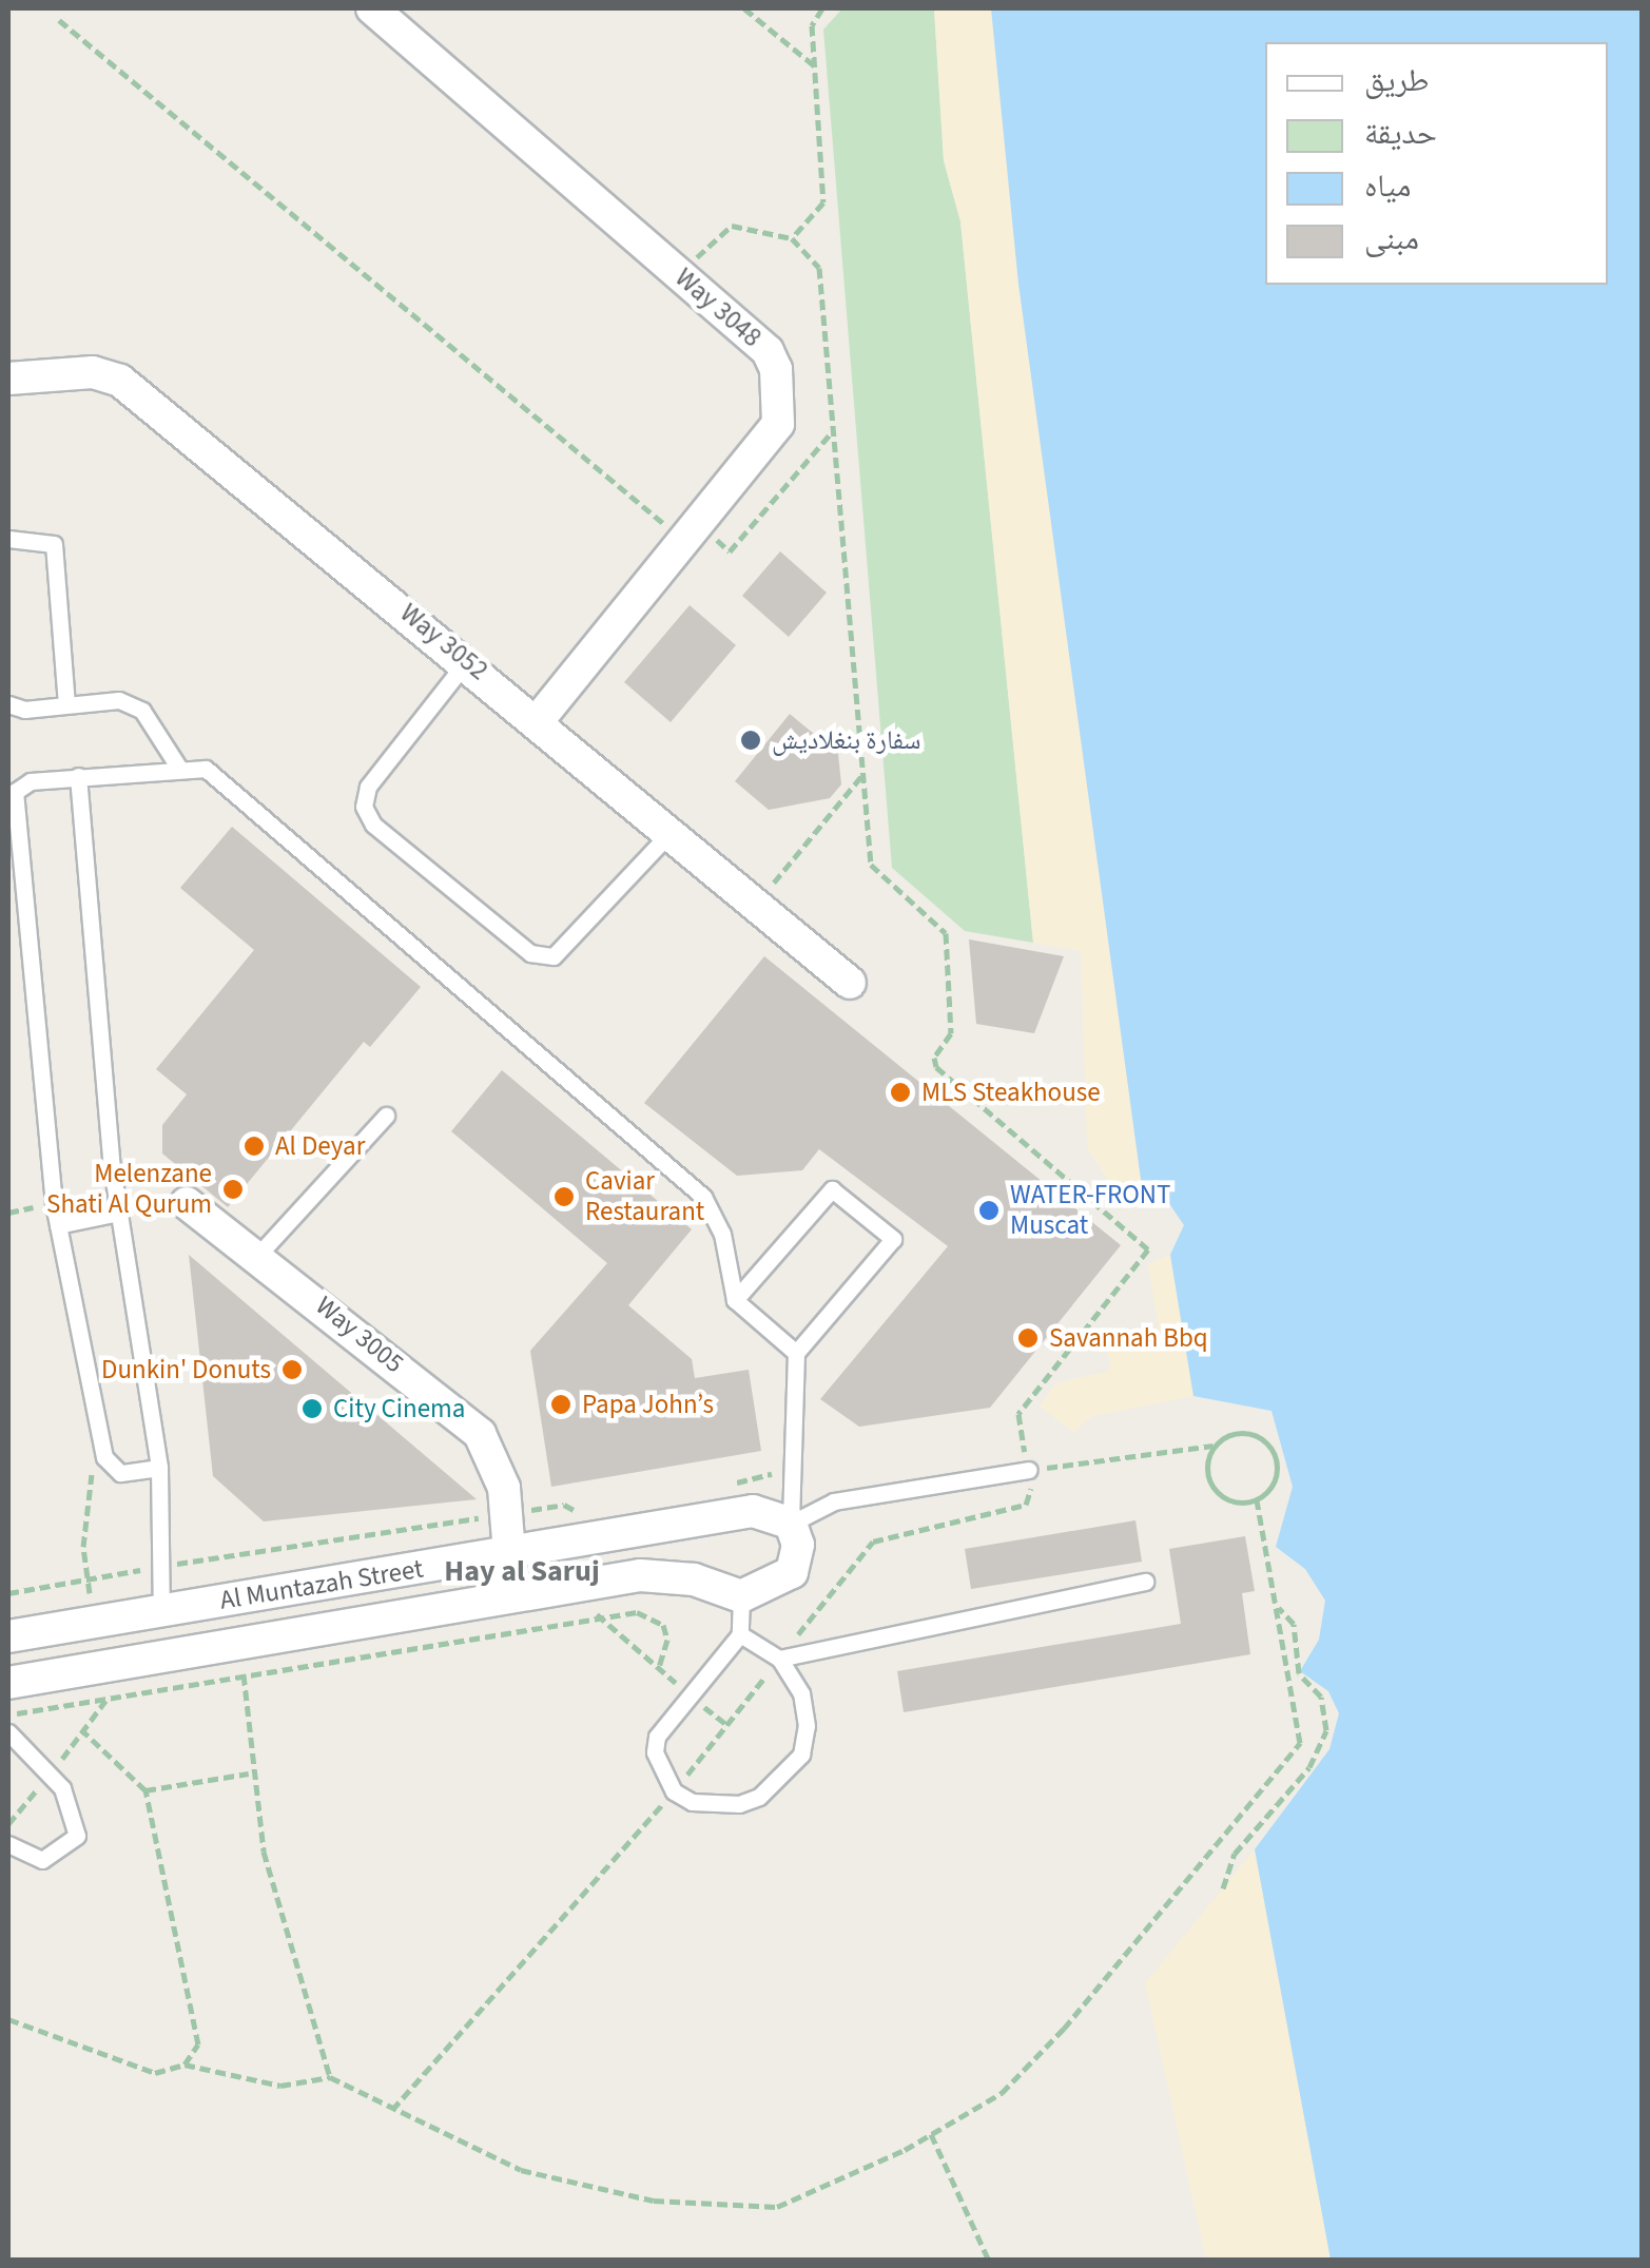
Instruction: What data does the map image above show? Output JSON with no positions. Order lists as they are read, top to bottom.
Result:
{
  "streets": {
    "street": [
      "Way 3048",
      "Way 3052",
      "Way 3005",
      "Al Muntazah Street"
    ]
  },
  "crossings": [
    ["Way 3048", "Way 3052"],
    ["Way 3005", "Al Muntazah Street"]
  ],
  "districts": ["Hay al Saruj"],
  "places": [
    "سفارة بنغلاديش",
    "MLS Steakhouse",
    "Al Deyar",
    "Melenzane Shati Al Qurum",
    "Caviar Restaurant",
    "WATER-FRONT Muscat",
    "Savannah Bbq",
    "Dunkin' Donuts",
    "Papa John’s",
    "City Cinema"
  ],
  "legend": [
    "طريق",
    "حديقة",
    "مياه",
    "مبنى"
  ]
}
